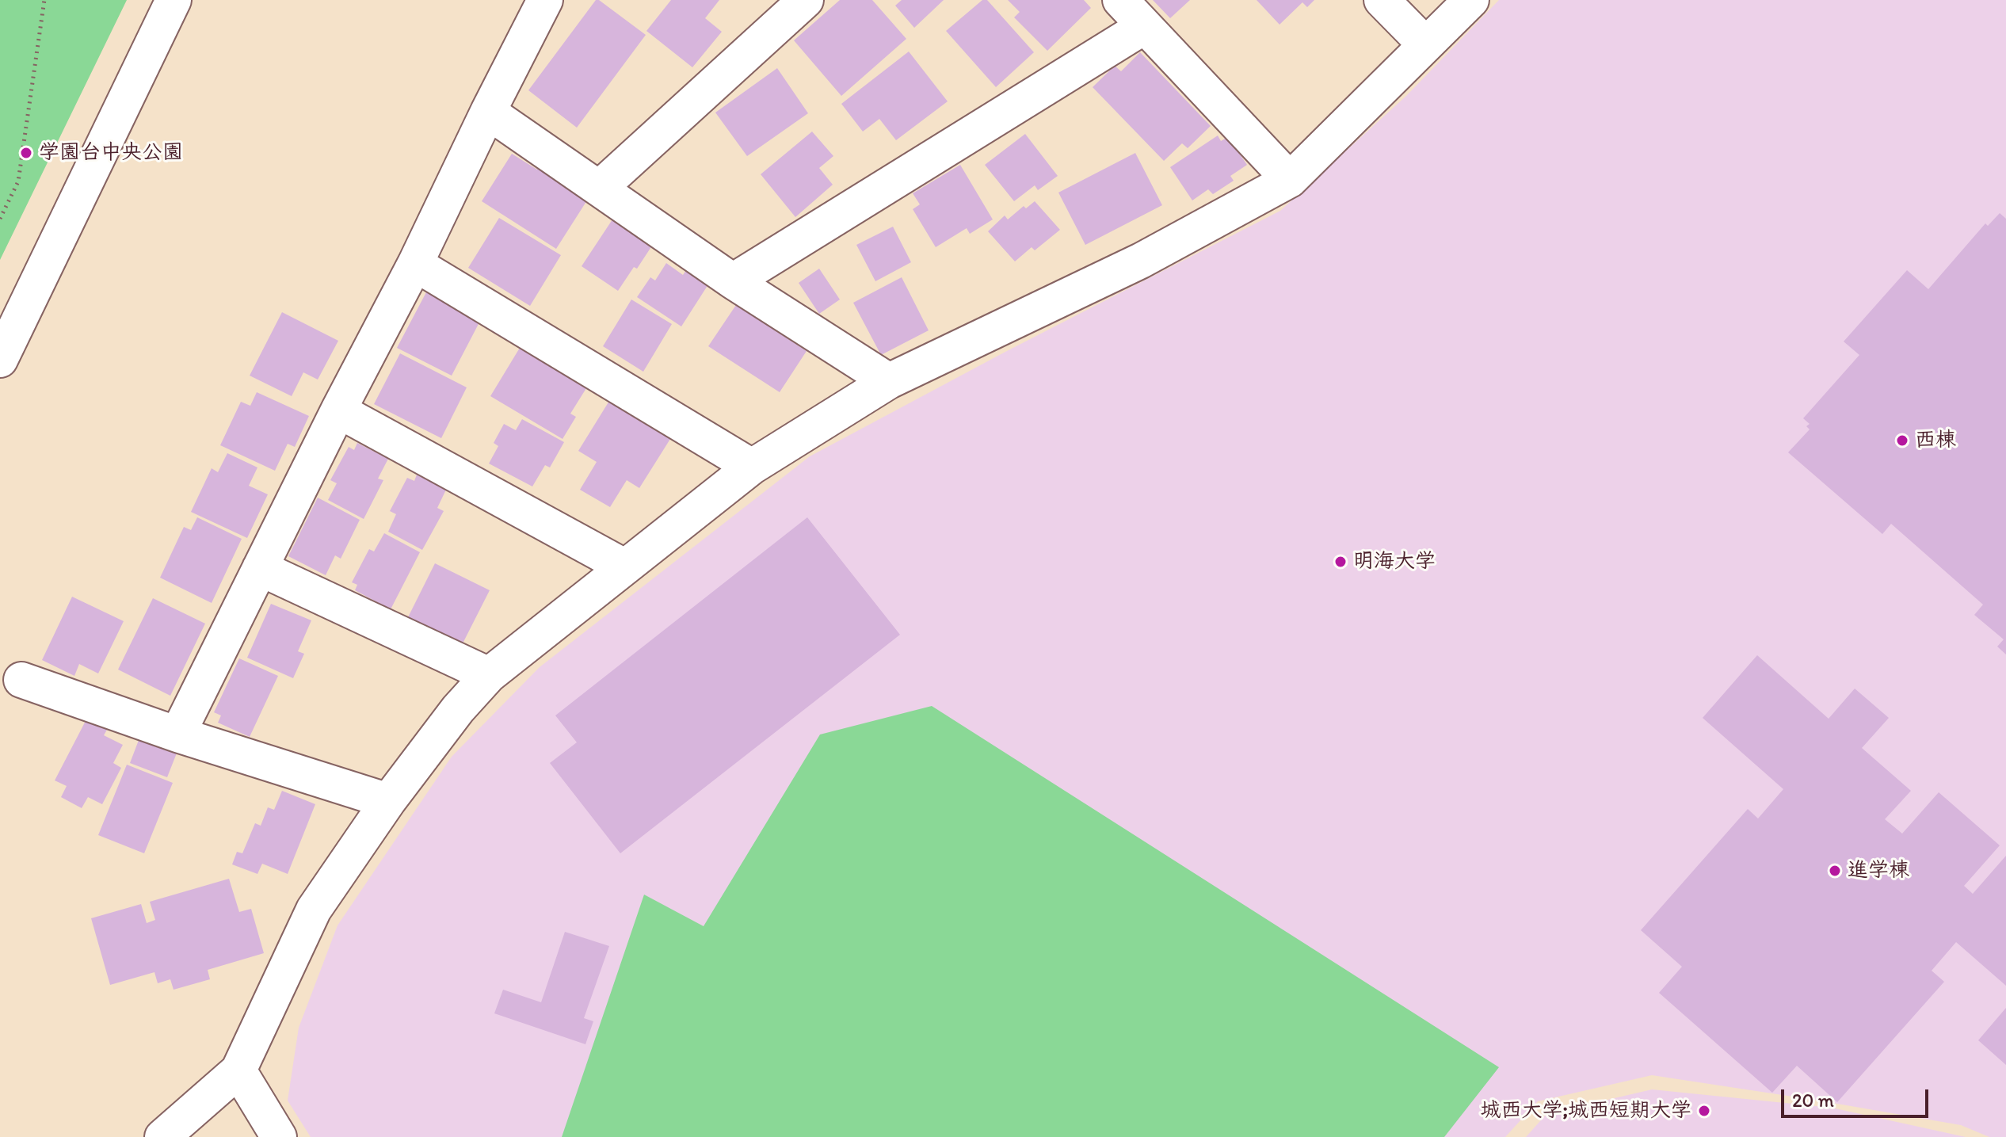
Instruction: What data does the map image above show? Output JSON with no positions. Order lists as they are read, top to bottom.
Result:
{
  "places": [
    "学園台中央公園",
    "西棟",
    "明海大学",
    "進学棟",
    "城西大学;城西短期大学"
  ],
  "scale_bar": "20 m"
}
